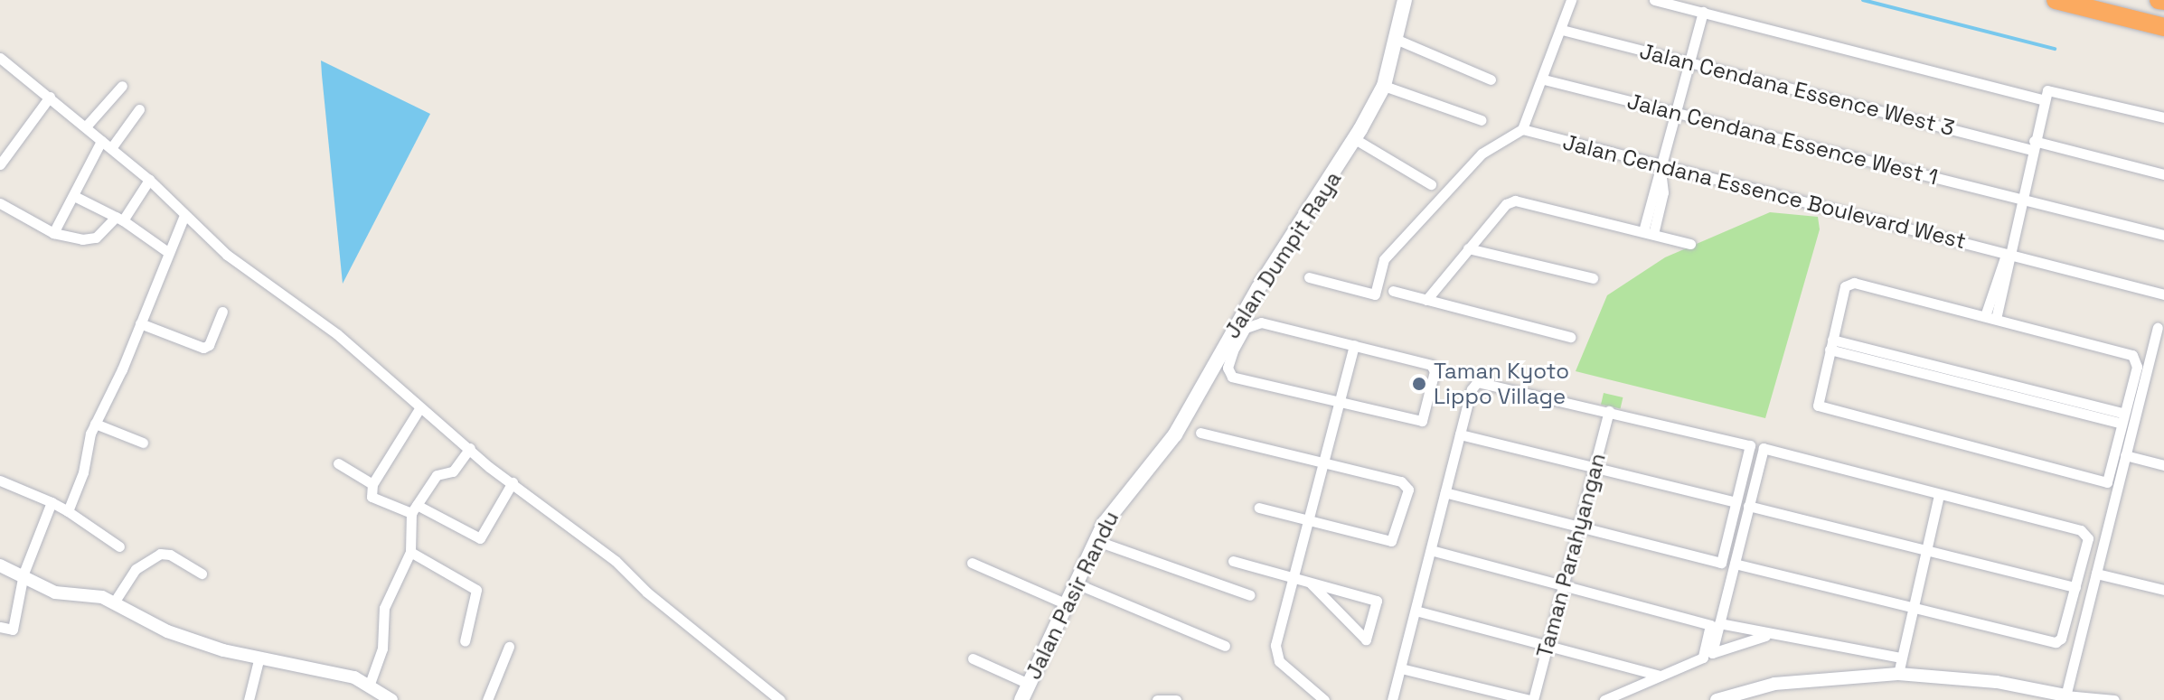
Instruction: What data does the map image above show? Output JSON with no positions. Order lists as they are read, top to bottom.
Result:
{
  "streets": {
    "main road": ["Jalan Dumpit Raya", "Jalan Pasir Randu"],
    "street": [
      "Jalan Cendana Essence West 3",
      "Jalan Cendana Essence West 1",
      "Jalan Cendana Essence Boulevard West",
      "Taman Parahyangan"
    ]
  },
  "crossings": [
    ["Jalan Dumpit Raya", "Jalan Pasir Randu"]
  ],
  "places": ["Taman Kyoto Lippo Village"]
}
